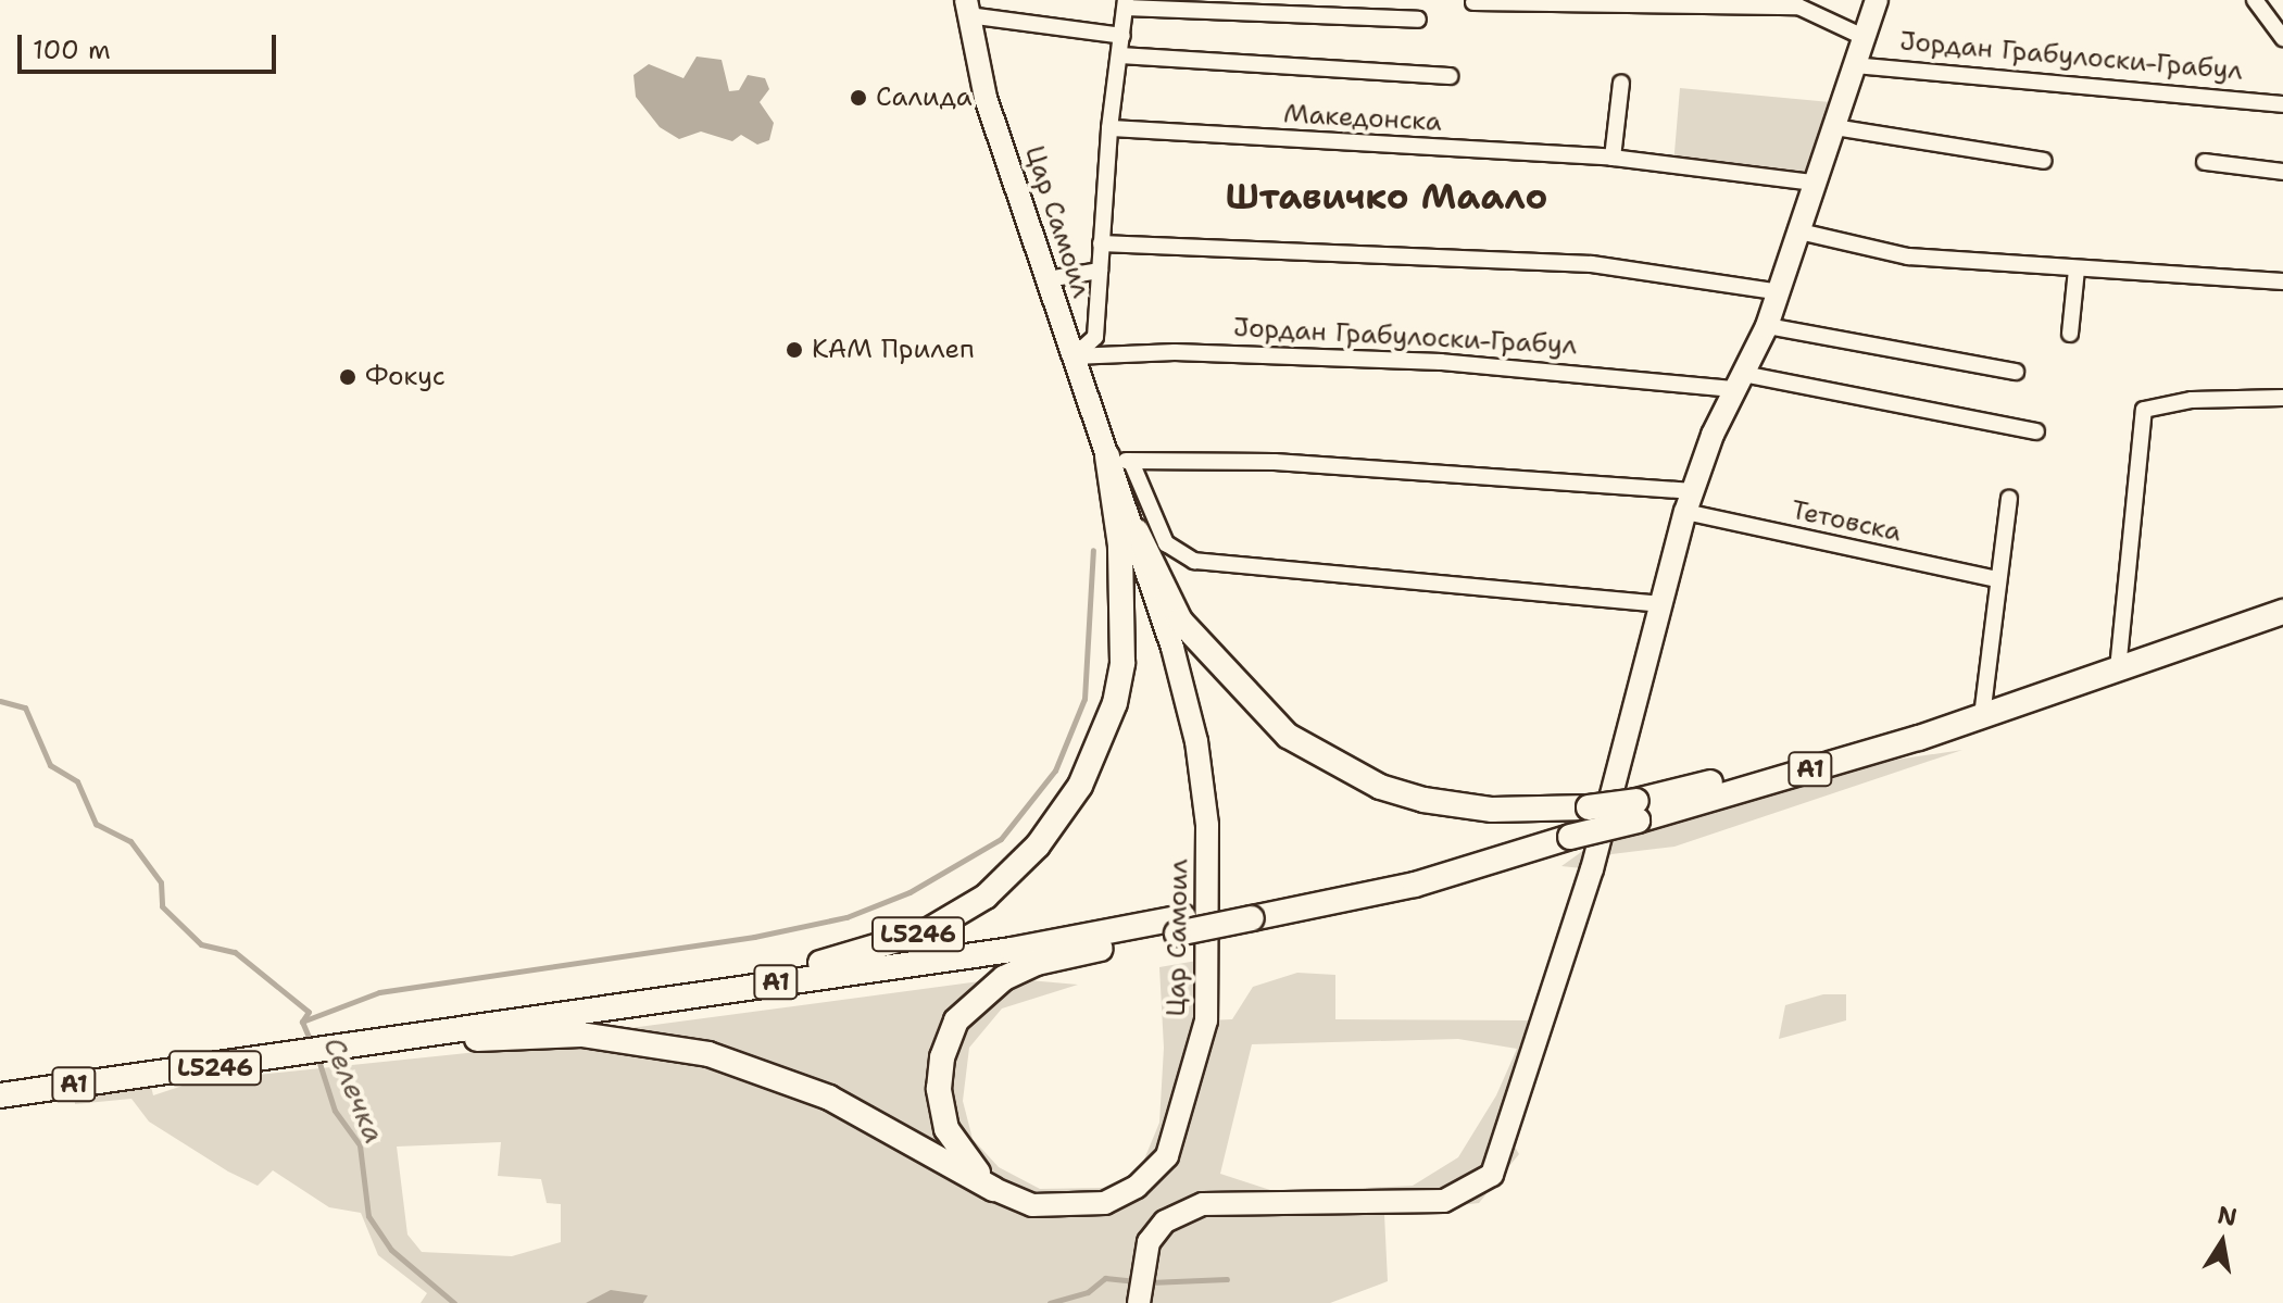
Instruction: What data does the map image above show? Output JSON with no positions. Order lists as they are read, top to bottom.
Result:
{
  "streets": {
    "main road": ["A1", "L5246"],
    "street": [
      "Јордан Грабулоски-Грабул",
      "Македонска",
      "Цар Самоил",
      "Тетовска"
    ]
  },
  "crossings": [
    ["Јордан Грабулоски-Грабул", "Македонска"],
    ["Јордан Грабулоски-Грабул", "Цар Самоил"],
    ["Јордан Грабулоски-Грабул", "Тетовска"],
    ["Цар Самоил", "L5246"],
    ["A1", "L5246"]
  ],
  "districts": ["Штавичко Маало"],
  "water": ["Селечка"],
  "places": ["Салида", "КАМ Прилеп", "Фокус"],
  "scale_bar": "100 m",
  "north": "top"
}
